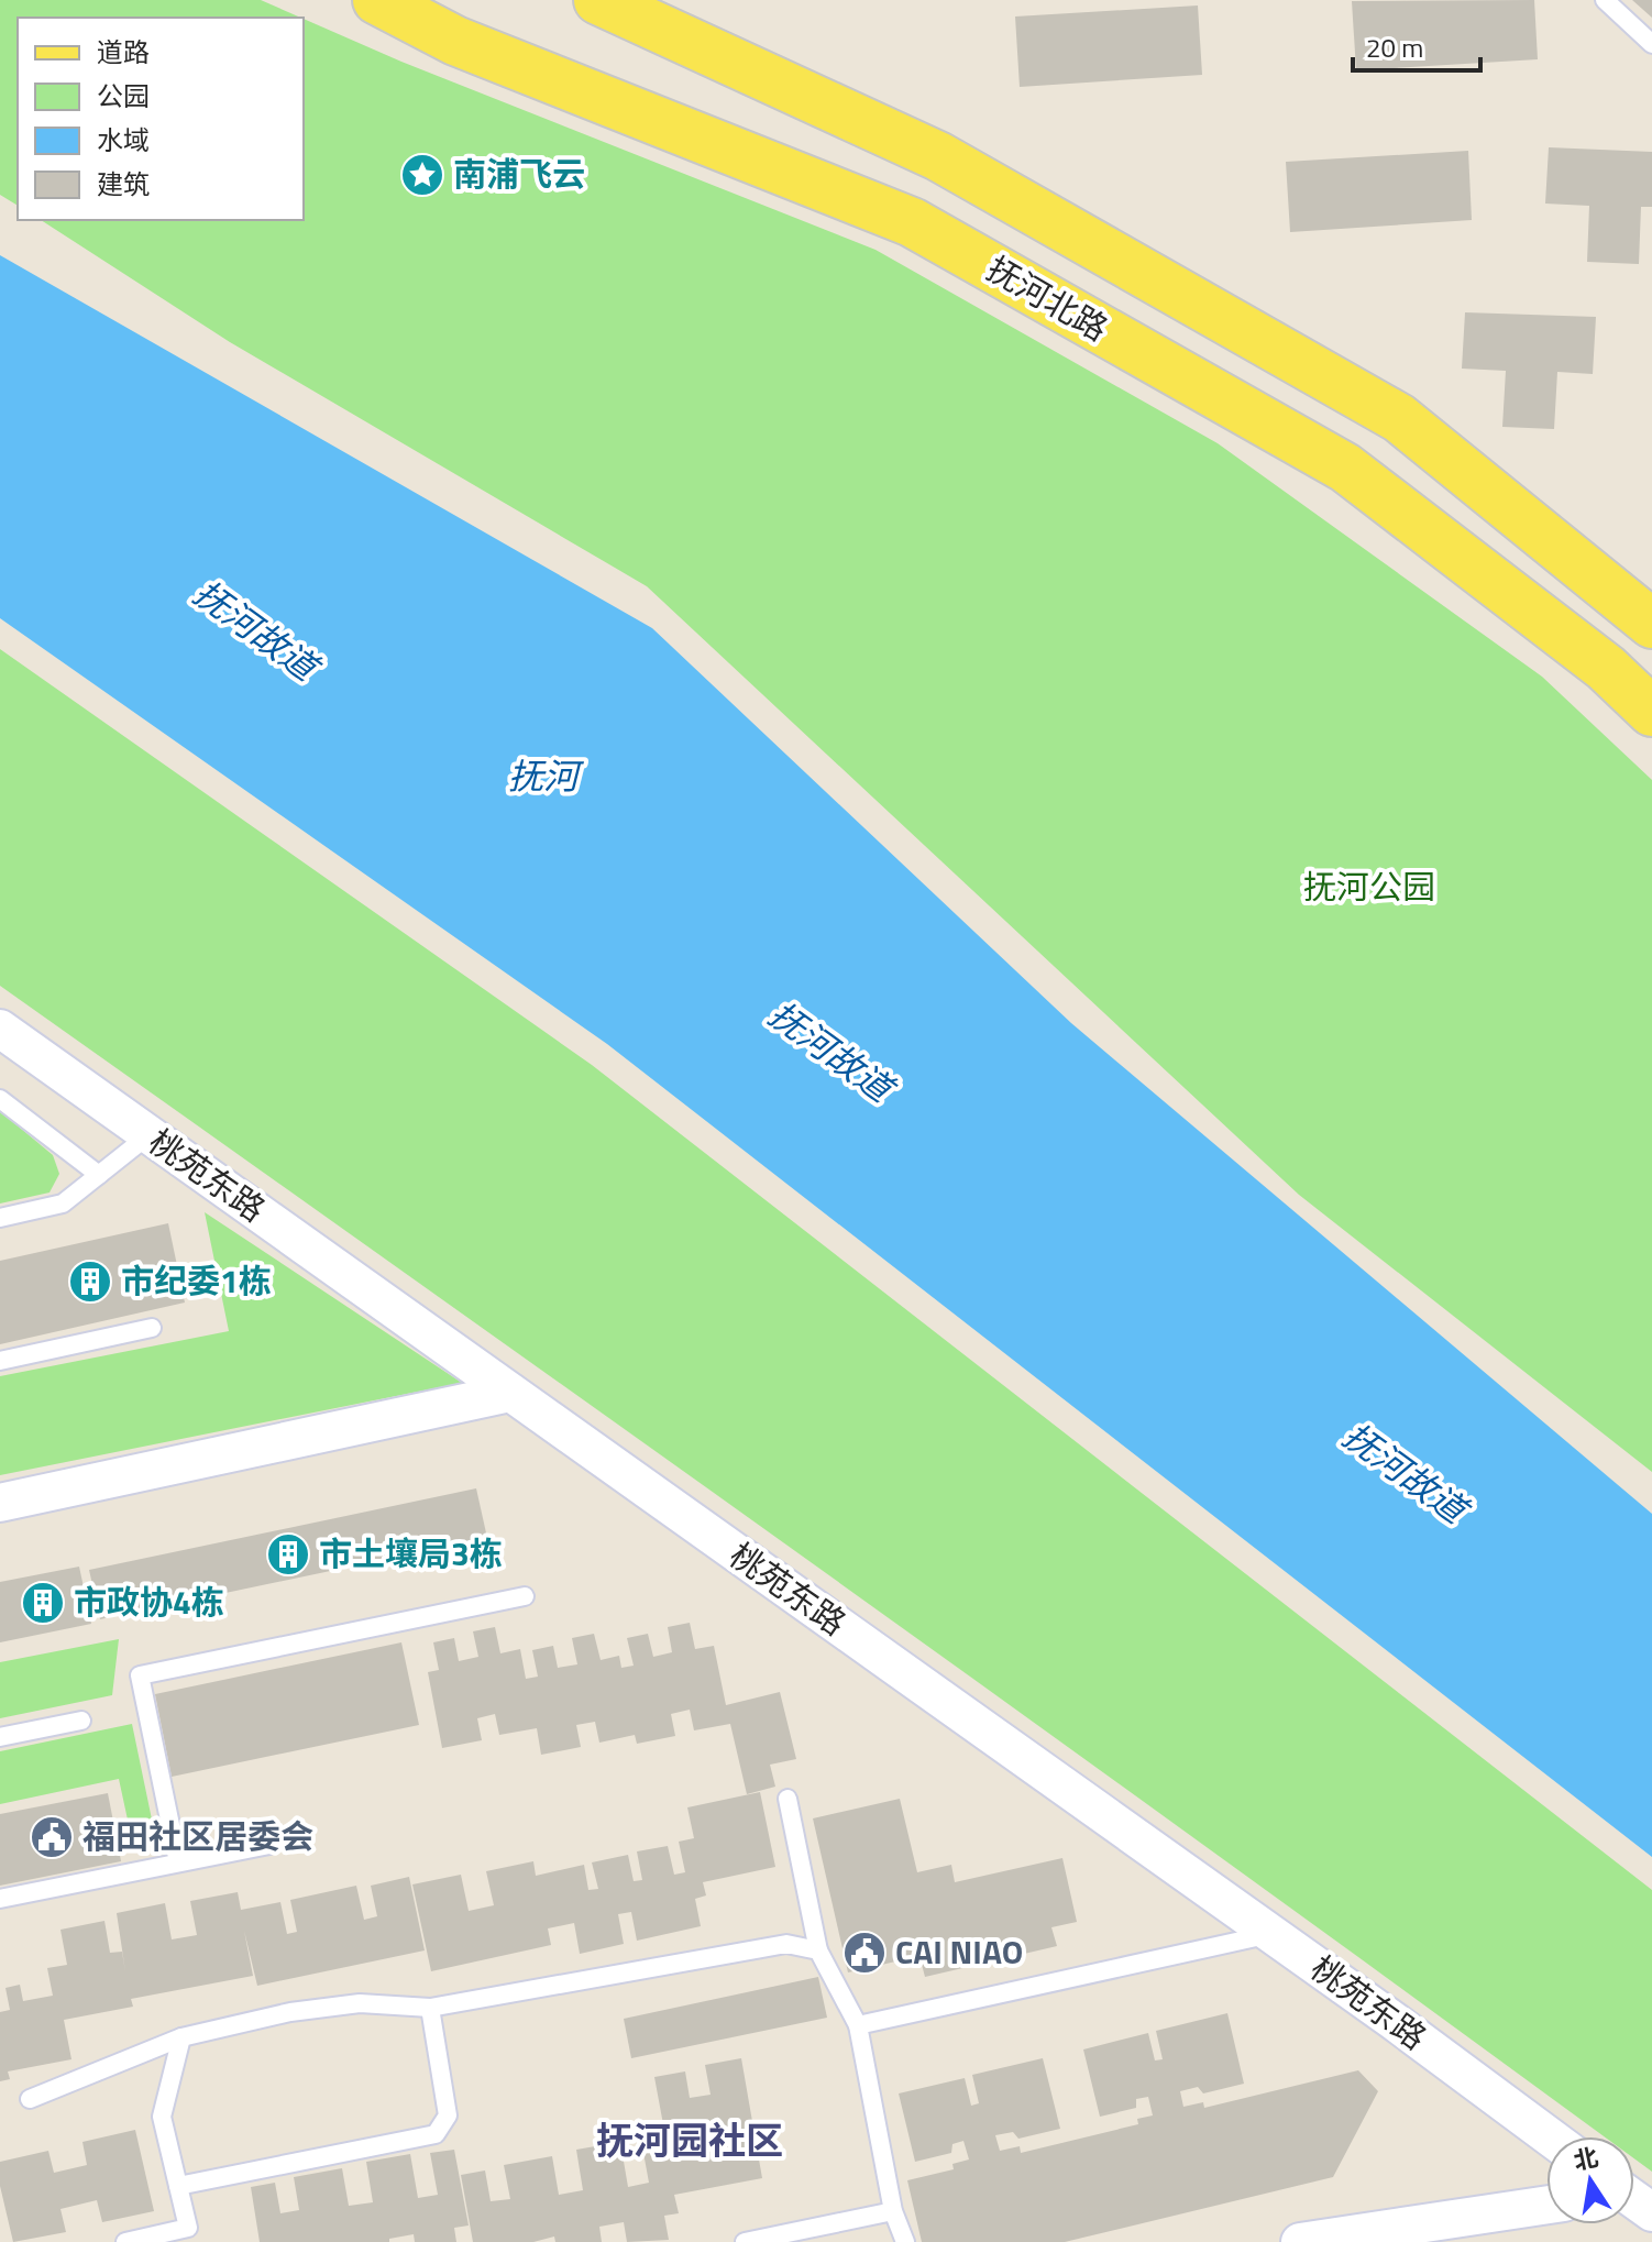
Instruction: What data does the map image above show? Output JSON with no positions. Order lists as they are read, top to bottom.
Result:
{
  "streets": {
    "main road": ["抚河北路"],
    "street": ["桃苑东路"]
  },
  "districts": ["抚河园社区"],
  "water": ["抚河故道", "抚河"],
  "parks": ["抚河公园"],
  "places": {
    "place": ["南浦飞云"],
    "building": ["市纪委1栋", "市土壤局3栋", "市政协4栋"],
    "public building": ["福田社区居委会", "CAI NIAO"]
  },
  "legend": [
    "道路",
    "公园",
    "水域",
    "建筑"
  ],
  "scale_bar": "20 m",
  "north": "top"
}
